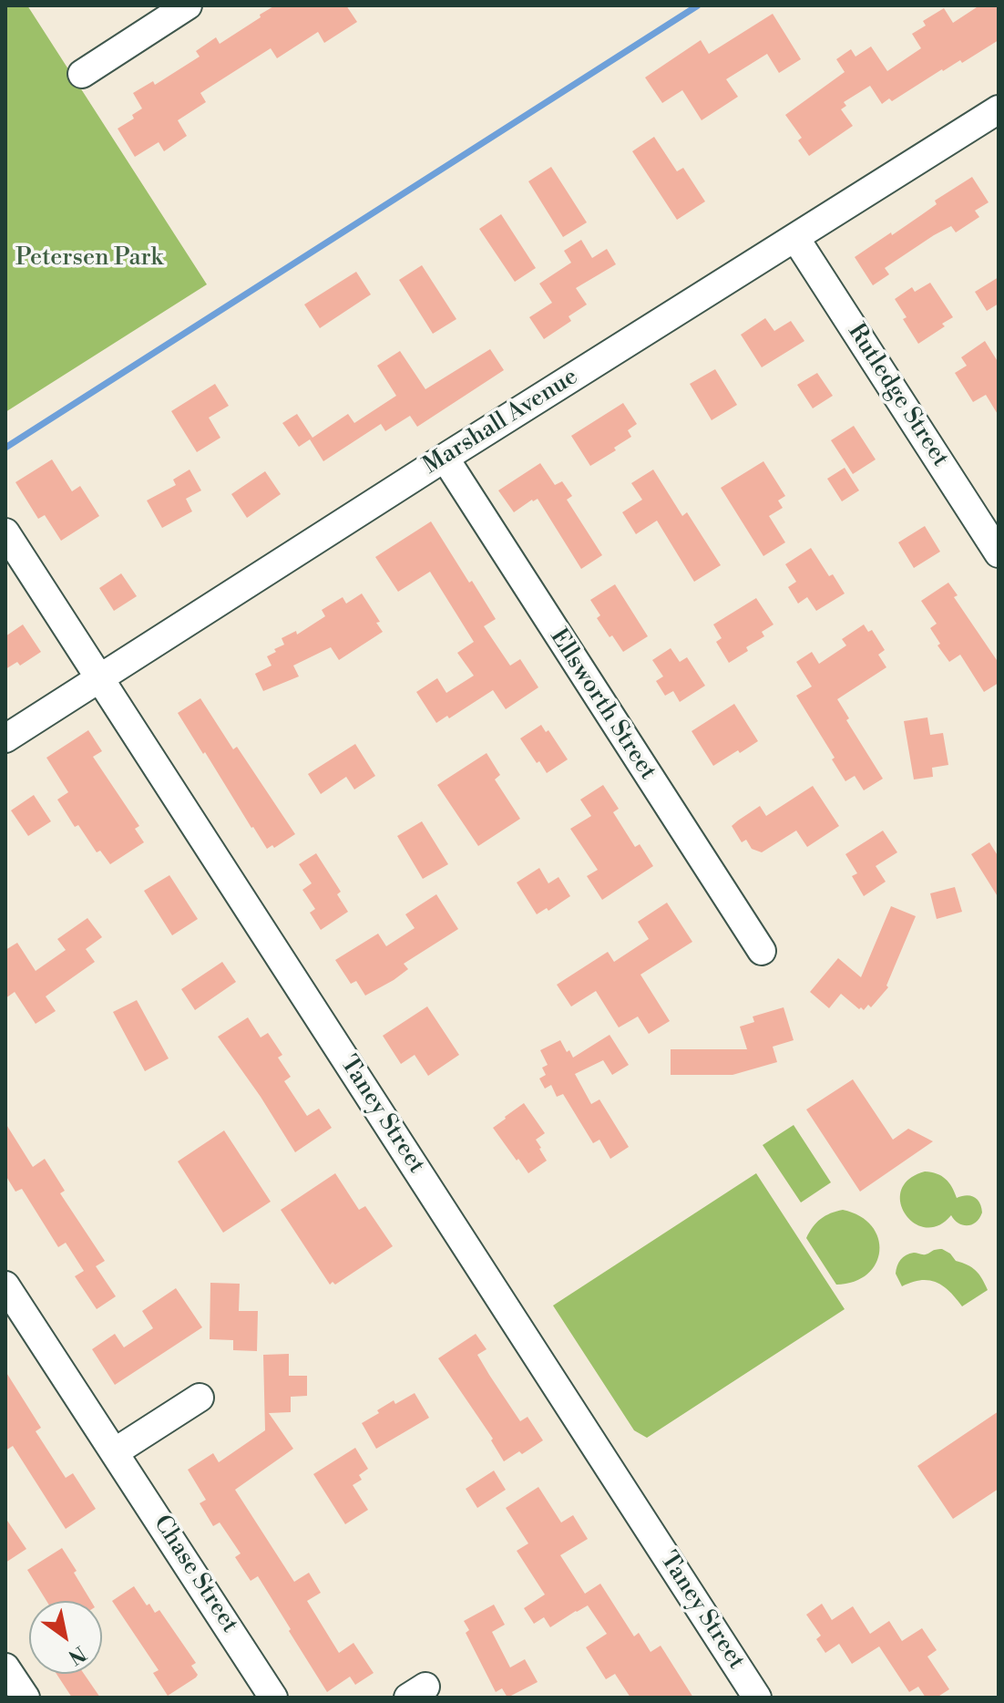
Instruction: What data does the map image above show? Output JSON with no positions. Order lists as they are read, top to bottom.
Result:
{
  "streets": {
    "street": [
      "Rutledge Street",
      "Marshall Avenue",
      "Ellsworth Street",
      "Taney Street",
      "Chase Street"
    ]
  },
  "crossings": [
    ["Rutledge Street", "Marshall Avenue"],
    ["Marshall Avenue", "Ellsworth Street"],
    ["Marshall Avenue", "Taney Street"]
  ],
  "parks": ["Petersen Park"],
  "north": "bottom right"
}
